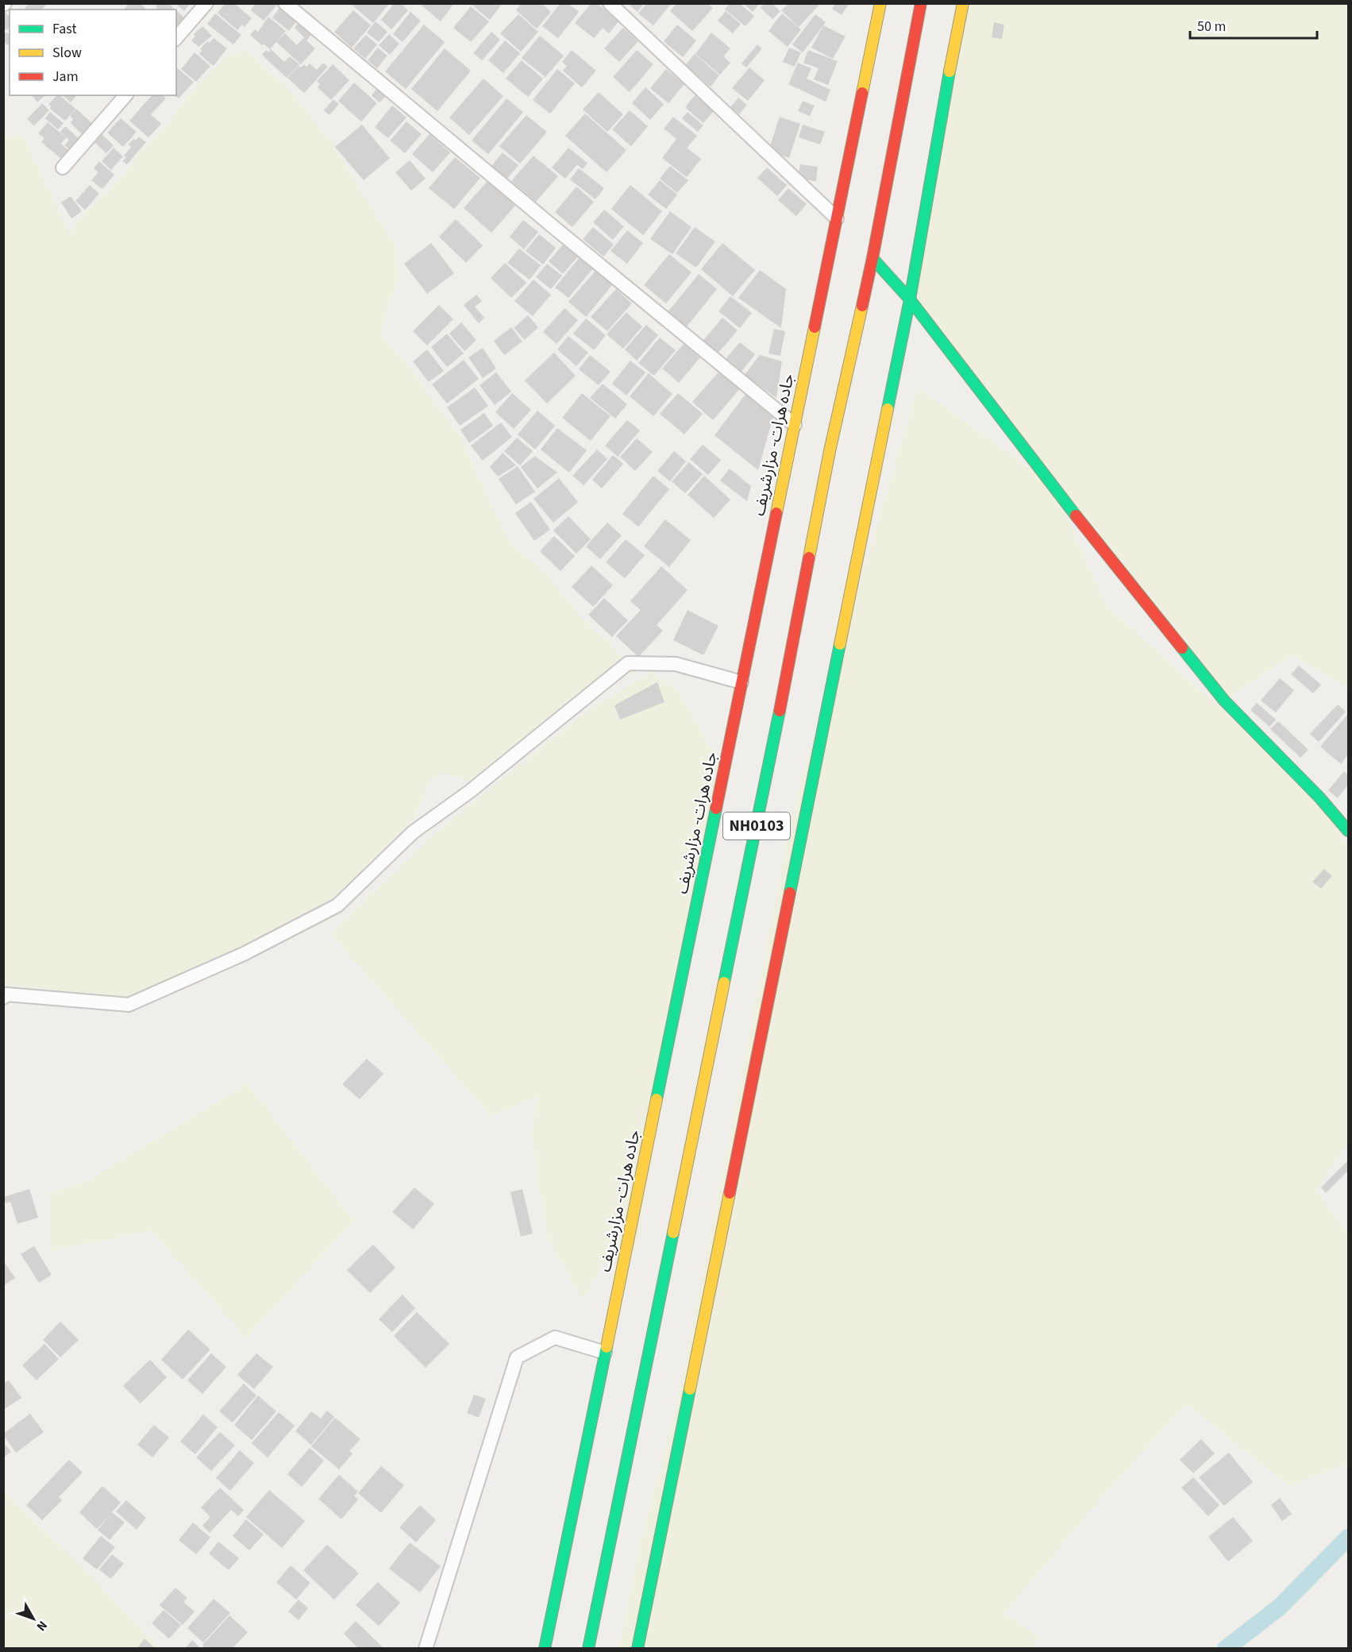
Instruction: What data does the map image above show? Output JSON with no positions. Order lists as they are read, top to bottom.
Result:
{
  "streets": {
    "main road": ["جاده هرات- مزارشریف", "NH0103"]
  },
  "legend": ["Fast", "Slow", "Jam"],
  "scale_bar": "50 m",
  "north": "bottom right"
}
